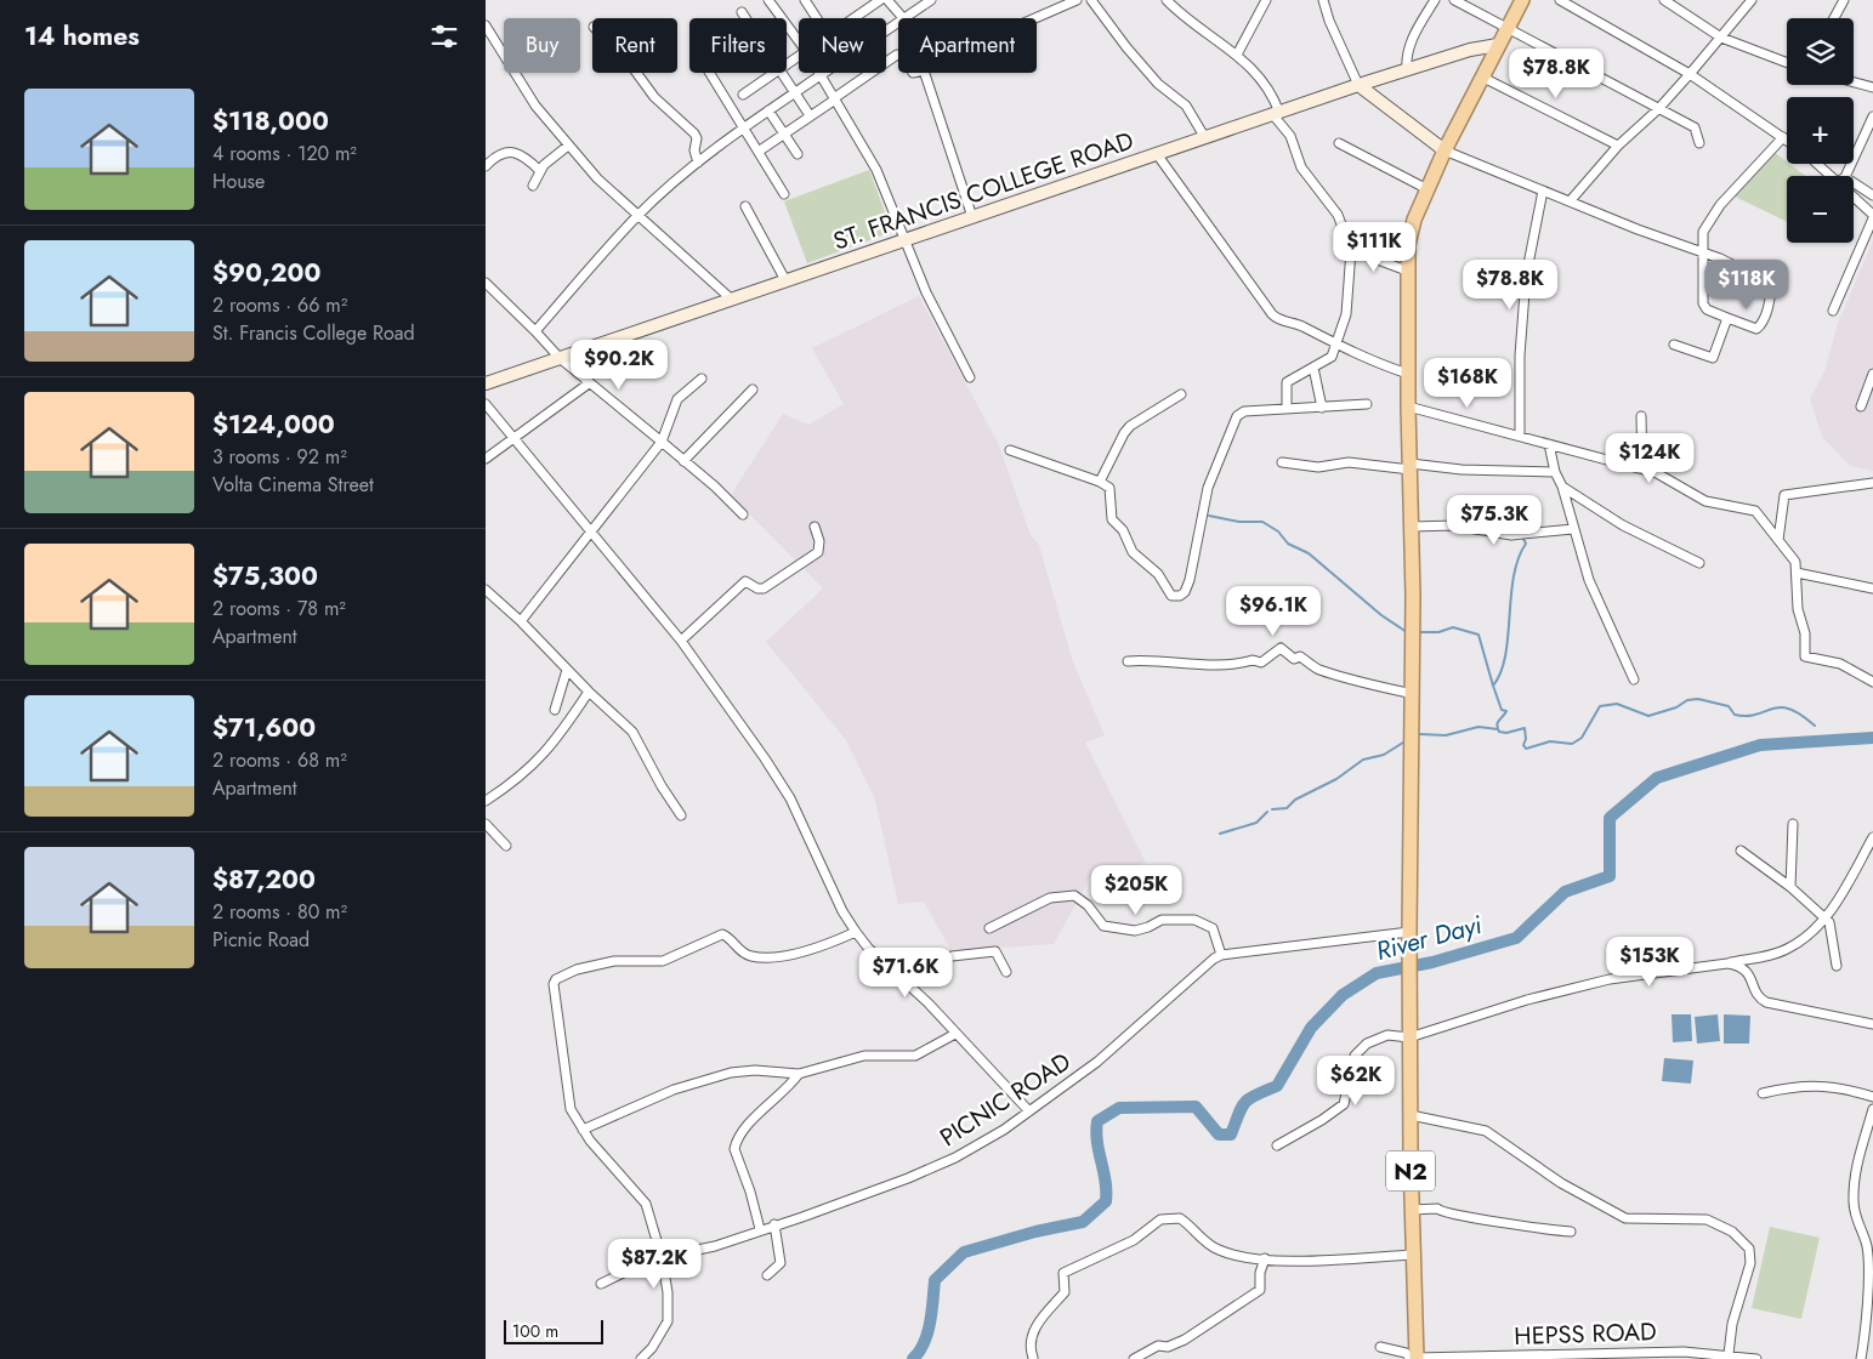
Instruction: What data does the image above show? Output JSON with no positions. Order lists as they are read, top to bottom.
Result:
{
  "streets": {
    "highway": ["N2"],
    "main road": ["ST. FRANCIS COLLEGE ROAD"],
    "street": ["PICNIC ROAD", "HEPSS ROAD"]
  },
  "crossings": [
    ["ST. FRANCIS COLLEGE ROAD", "N2"],
    ["N2", "HEPSS ROAD"]
  ],
  "water": ["River Dayi"],
  "scale_bar": "100 m",
  "page": {
    "heading": "14 homes",
    "map_buttons": ["+", "−"],
    "chip": [
      "Buy",
      "Rent",
      "Filters",
      "New",
      "Apartment"
    ],
    "price": [
      "$78.8K",
      "$111K",
      "$78.8K",
      "$118K",
      "$90.2K",
      "$168K",
      "$124K",
      "$75.3K",
      "$96.1K",
      "$205K",
      "$153K",
      "$71.6K",
      "$62K",
      "$87.2K"
    ],
    "list": [
      {
        "name": "$118,000",
        "note": "4 rooms · 120 m² · House"
      },
      {
        "name": "$90,200",
        "note": "2 rooms · 66 m² · St. Francis College Road"
      },
      {
        "name": "$124,000",
        "note": "3 rooms · 92 m² · Volta Cinema Street"
      },
      {
        "name": "$75,300",
        "note": "2 rooms · 78 m² · Apartment"
      },
      {
        "name": "$71,600",
        "note": "2 rooms · 68 m² · Apartment"
      },
      {
        "name": "$87,200",
        "note": "2 rooms · 80 m² · Picnic Road"
      }
    ],
    "scale": "100 m"
  }
}
